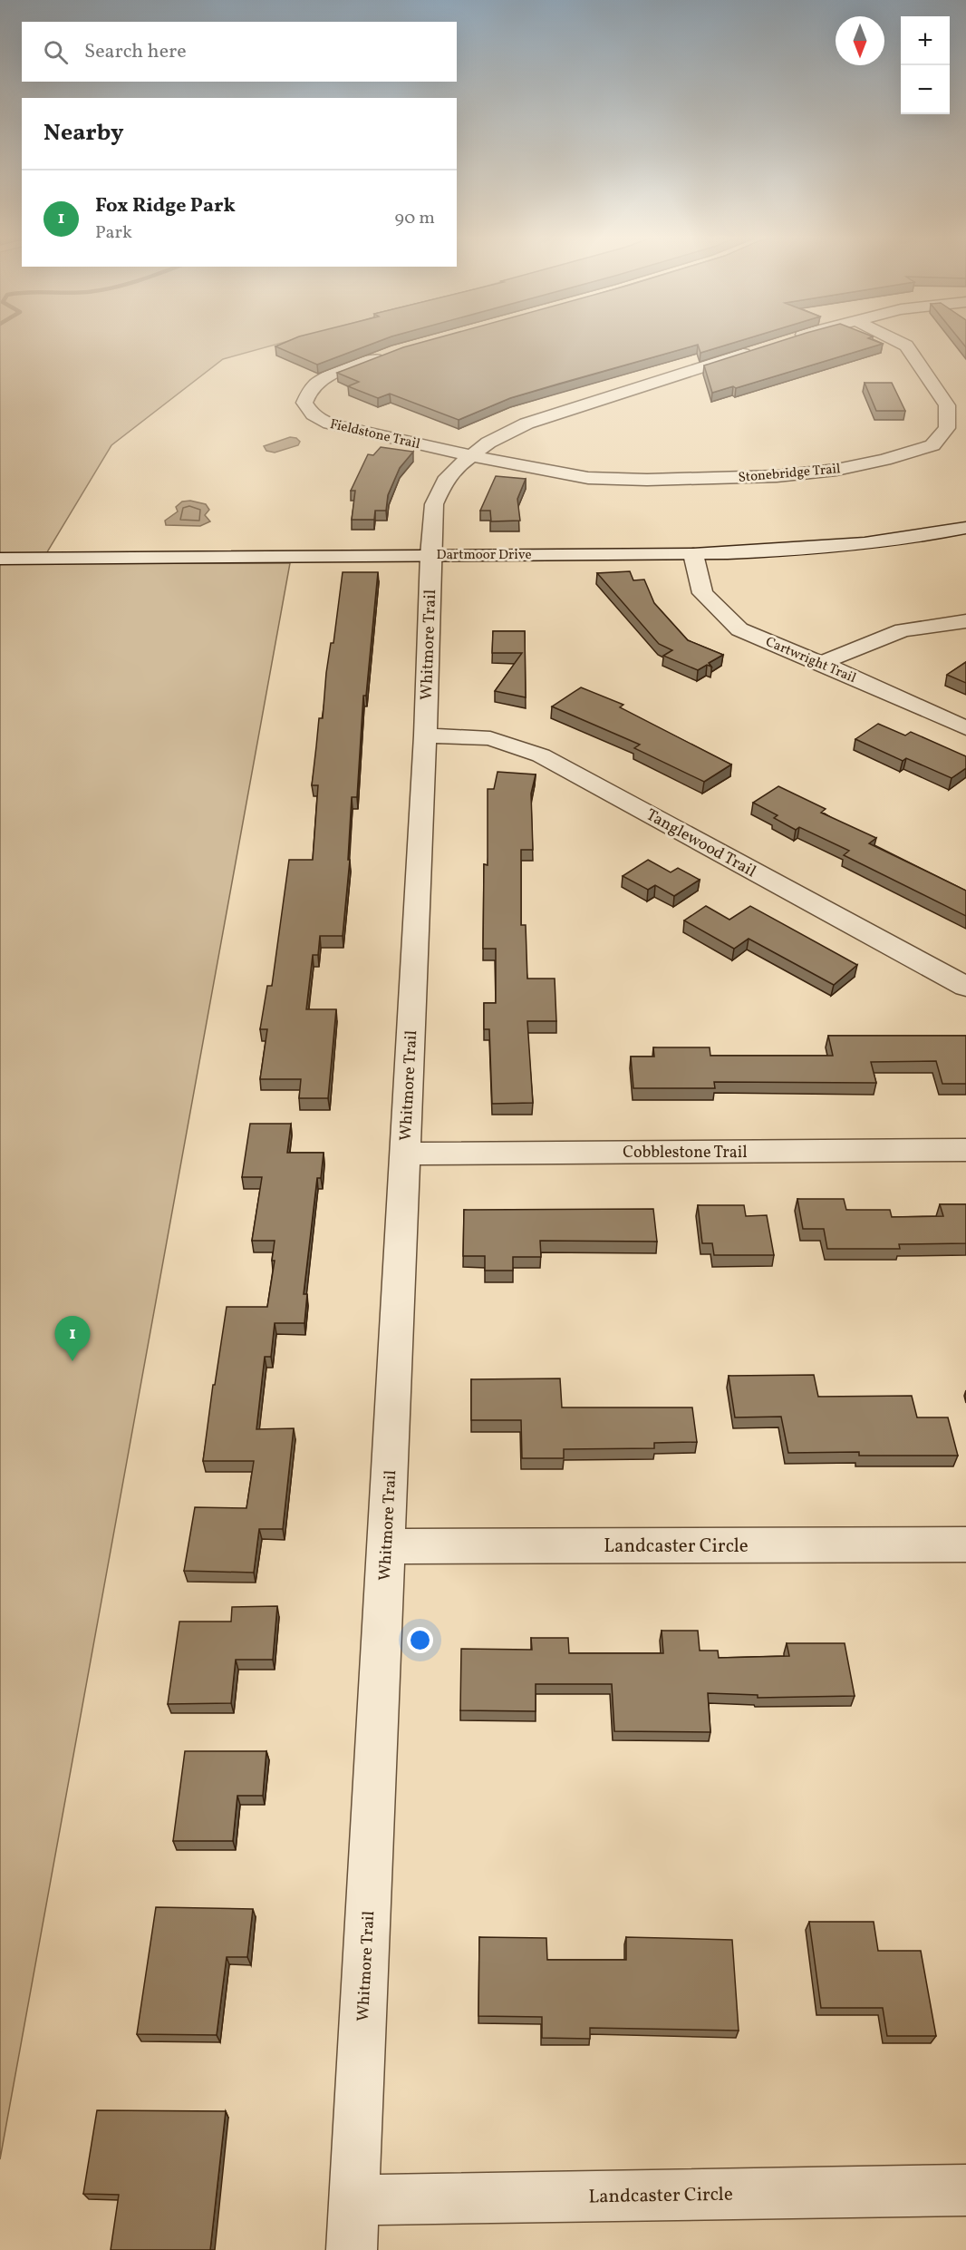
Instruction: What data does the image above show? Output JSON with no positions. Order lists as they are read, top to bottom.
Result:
{
  "streets": {
    "street": [
      "Fieldstone Trail",
      "Stonebridge Trail",
      "Dartmoor Drive",
      "Whitmore Trail",
      "Cartwright Trail",
      "Tanglewood Trail",
      "Cobblestone Trail",
      "Landcaster Circle"
    ]
  },
  "crossings": [
    ["Fieldstone Trail", "Stonebridge Trail"],
    ["Fieldstone Trail", "Whitmore Trail"],
    ["Stonebridge Trail", "Whitmore Trail"],
    ["Dartmoor Drive", "Whitmore Trail"],
    ["Dartmoor Drive", "Cartwright Trail"],
    ["Whitmore Trail", "Tanglewood Trail"],
    ["Whitmore Trail", "Cobblestone Trail"],
    ["Whitmore Trail", "Landcaster Circle"]
  ],
  "north": "bottom",
  "page": {
    "map_buttons": ["+", "−"],
    "search": "Search here",
    "heading": "Nearby",
    "list": [
      {
        "mark": "1",
        "name": "Fox Ridge Park",
        "note": "Park",
        "value": "90 m"
      }
    ],
    "pins": "1"
  }
}
